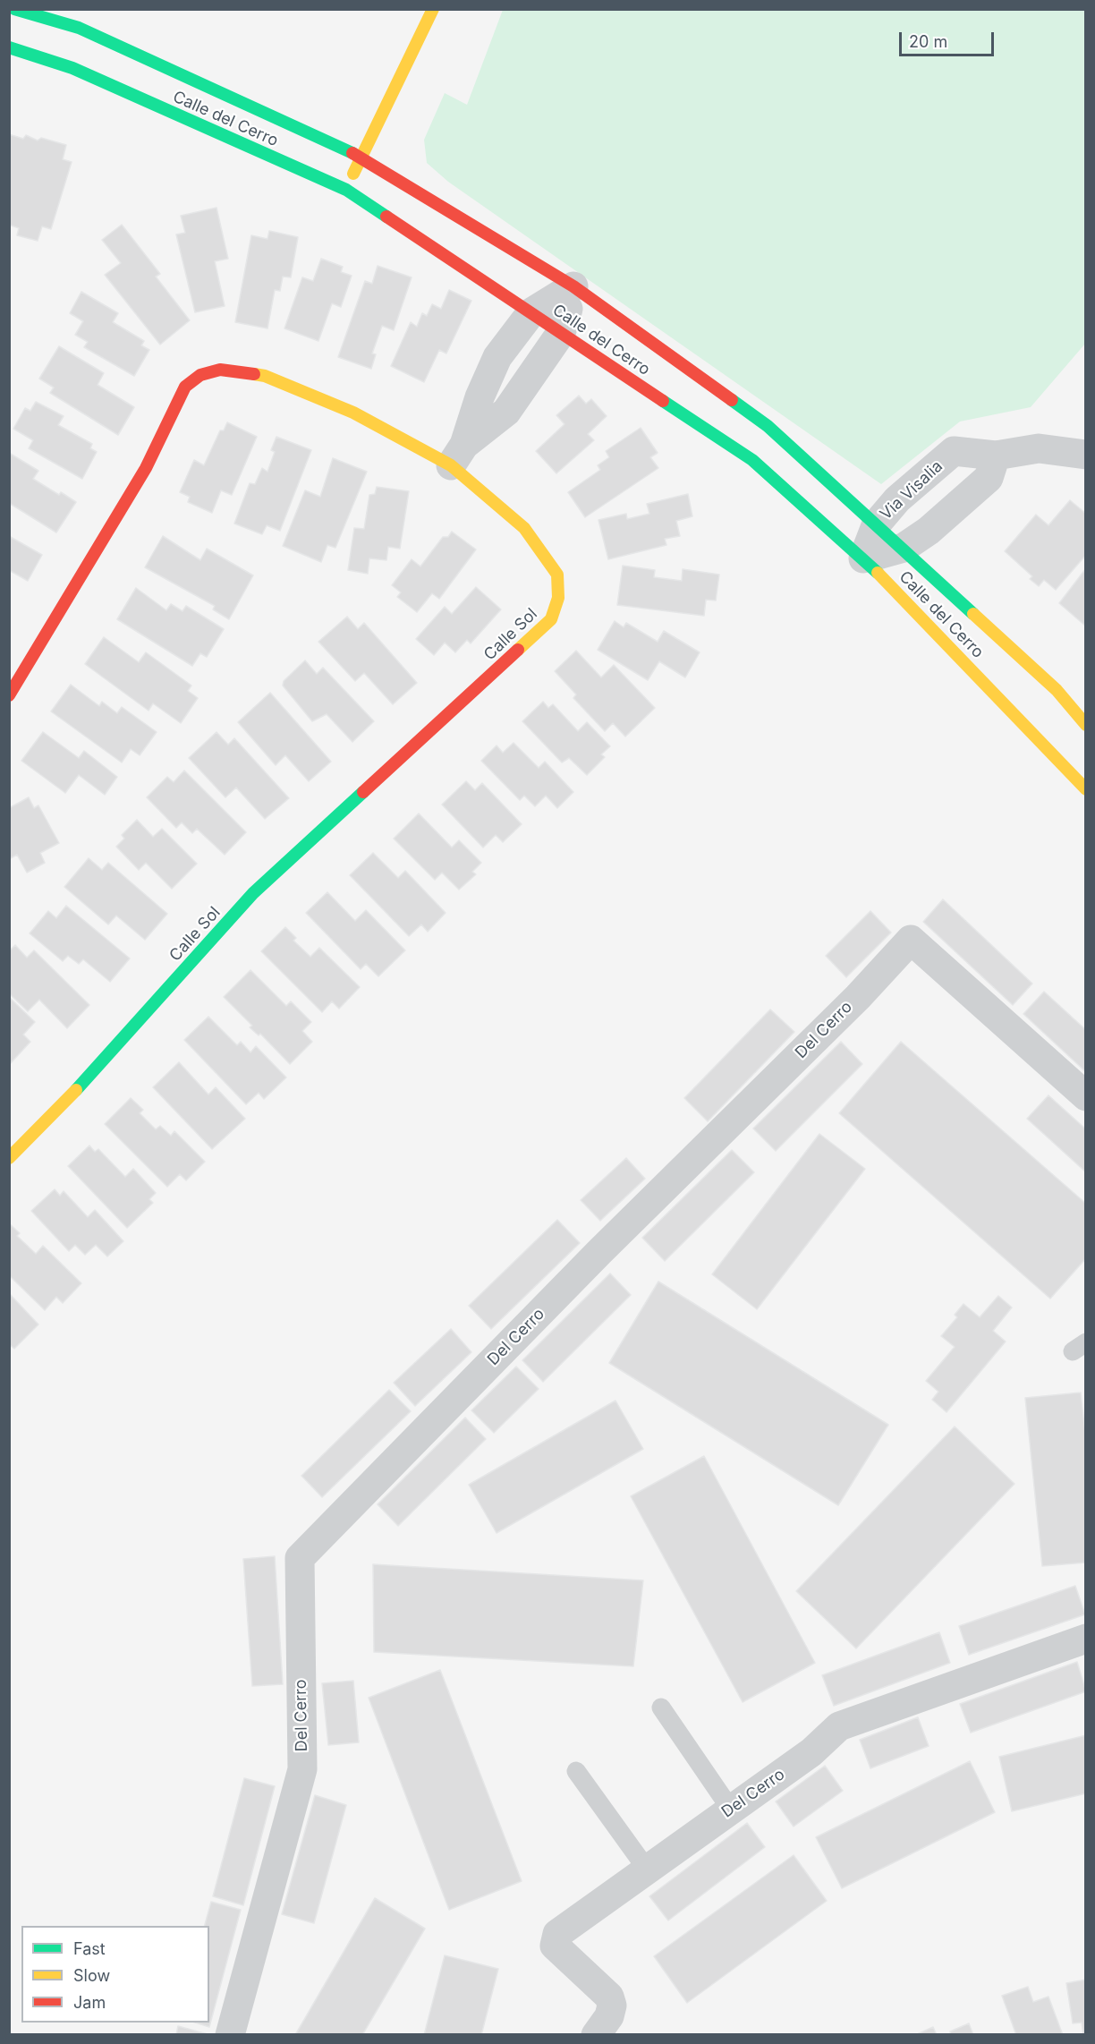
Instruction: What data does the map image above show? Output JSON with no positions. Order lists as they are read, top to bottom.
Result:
{
  "streets": {
    "main road": ["Calle del Cerro", "Calle Sol"],
    "street": ["Via Visalia", "Del Cerro"]
  },
  "crossings": [
    ["Calle del Cerro", "Via Visalia"]
  ],
  "legend": ["Fast", "Slow", "Jam"],
  "scale_bar": "20 m"
}
